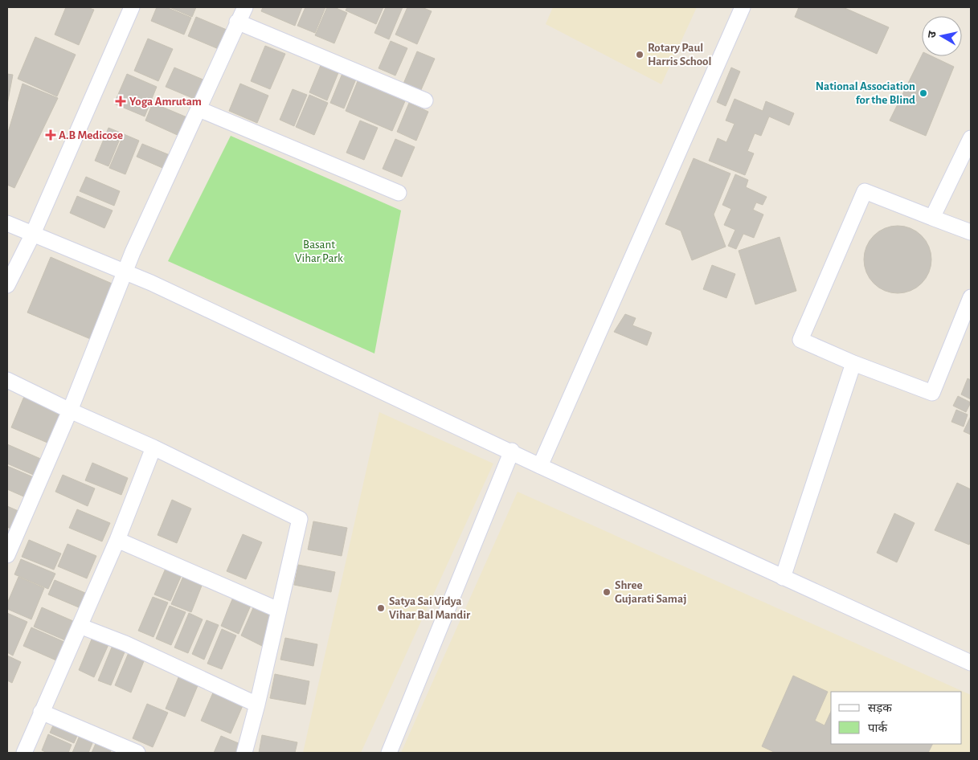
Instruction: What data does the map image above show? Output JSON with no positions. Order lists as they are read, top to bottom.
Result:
{
  "parks": ["Basant Vihar Park"],
  "places": {
    "other": [
      "Rotary Paul Harris School",
      "National Association for the Blind",
      "Shree Gujarati Samaj",
      "Satya Sai Vidya Vihar Bal Mandir"
    ],
    "health": ["Yoga Amrutam", "A.B Medicose"]
  },
  "legend": ["सड़क", "पार्क"],
  "north": "left"
}
